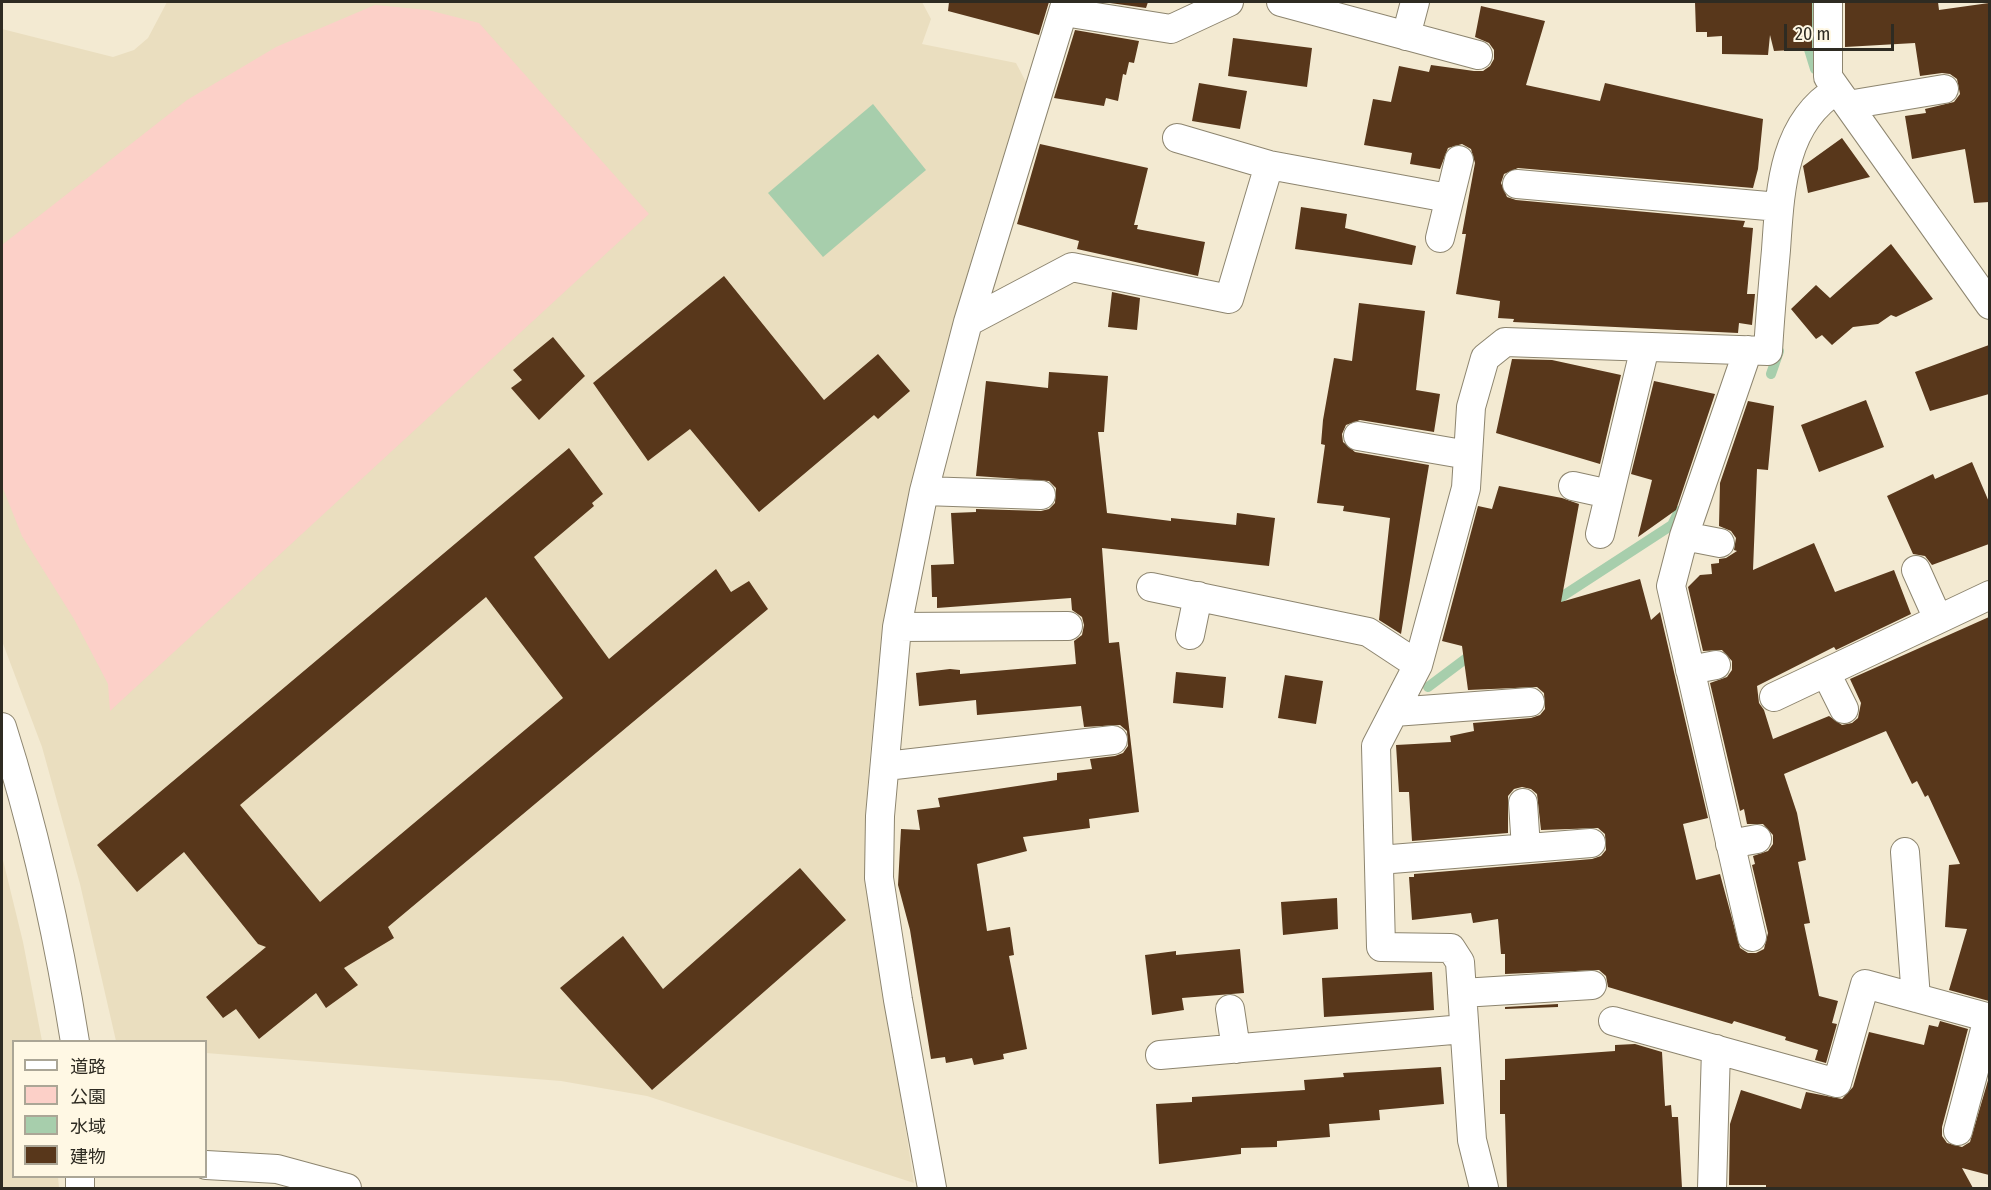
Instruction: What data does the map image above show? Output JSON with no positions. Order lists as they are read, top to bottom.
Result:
{
  "legend": [
    "道路",
    "公園",
    "水域",
    "建物"
  ],
  "scale_bar": "20 m"
}
